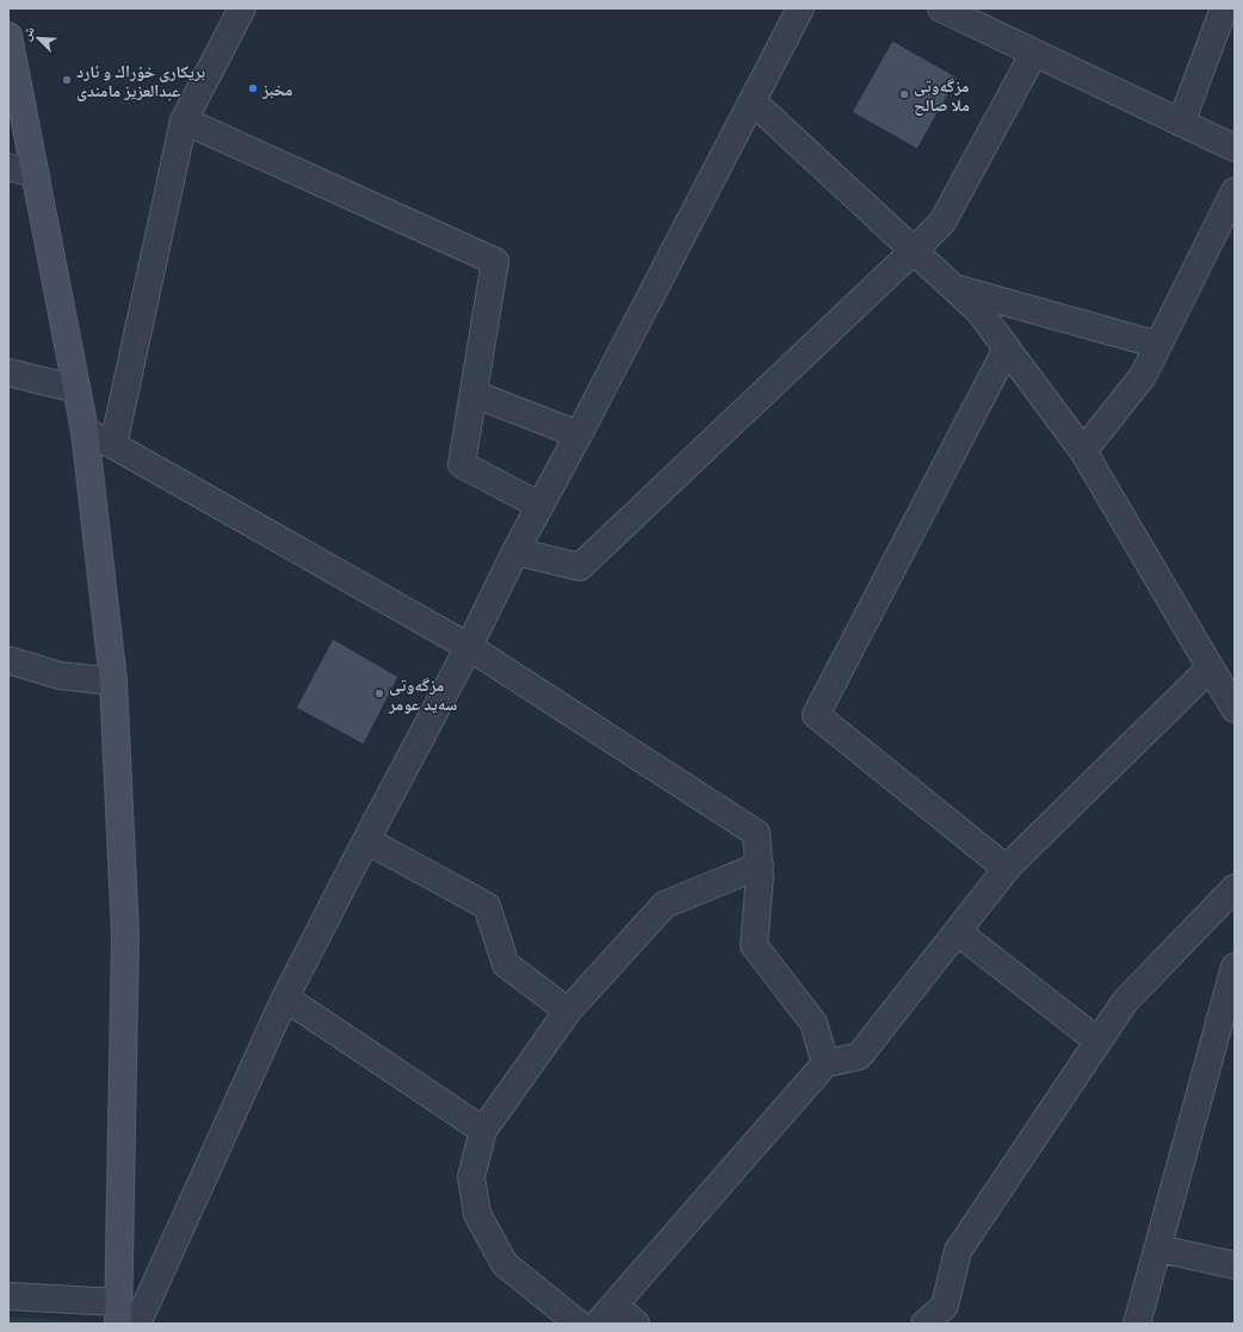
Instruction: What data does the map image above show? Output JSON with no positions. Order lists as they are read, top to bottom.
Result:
{
  "places": [
    "بریکاری خۆراك و ئارد عبدالعزیز مامندی",
    "مخبز",
    "مزگه‌وتی ملا صالح",
    "مزگەوتی سەید عومر"
  ],
  "north": "top left"
}
